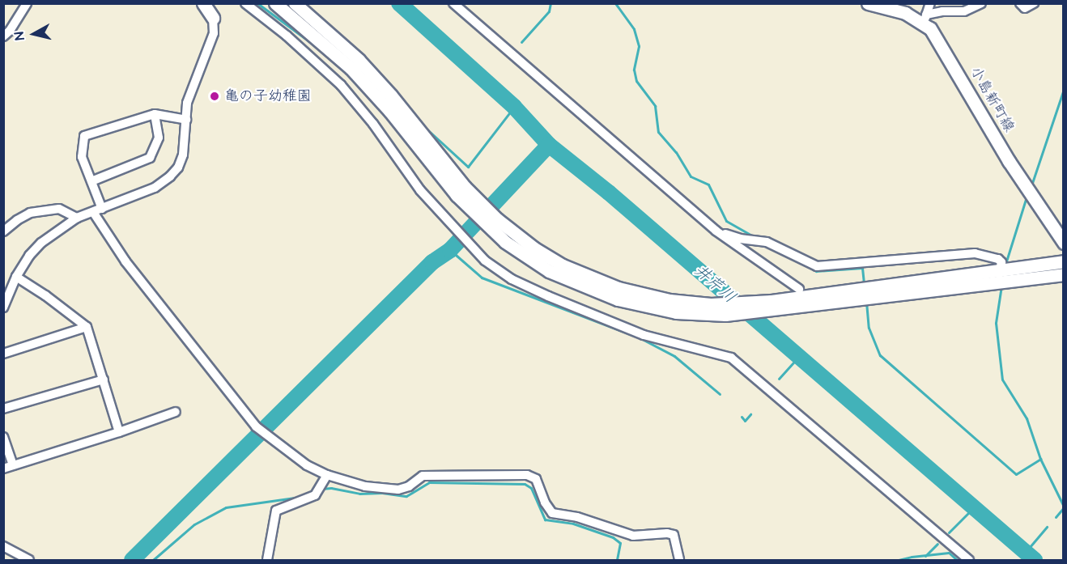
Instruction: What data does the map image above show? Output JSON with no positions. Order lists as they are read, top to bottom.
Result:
{
  "streets": {
    "street": ["小島新町線"]
  },
  "water": ["井芹川"],
  "places": ["亀の子幼稚園"],
  "north": "left"
}
